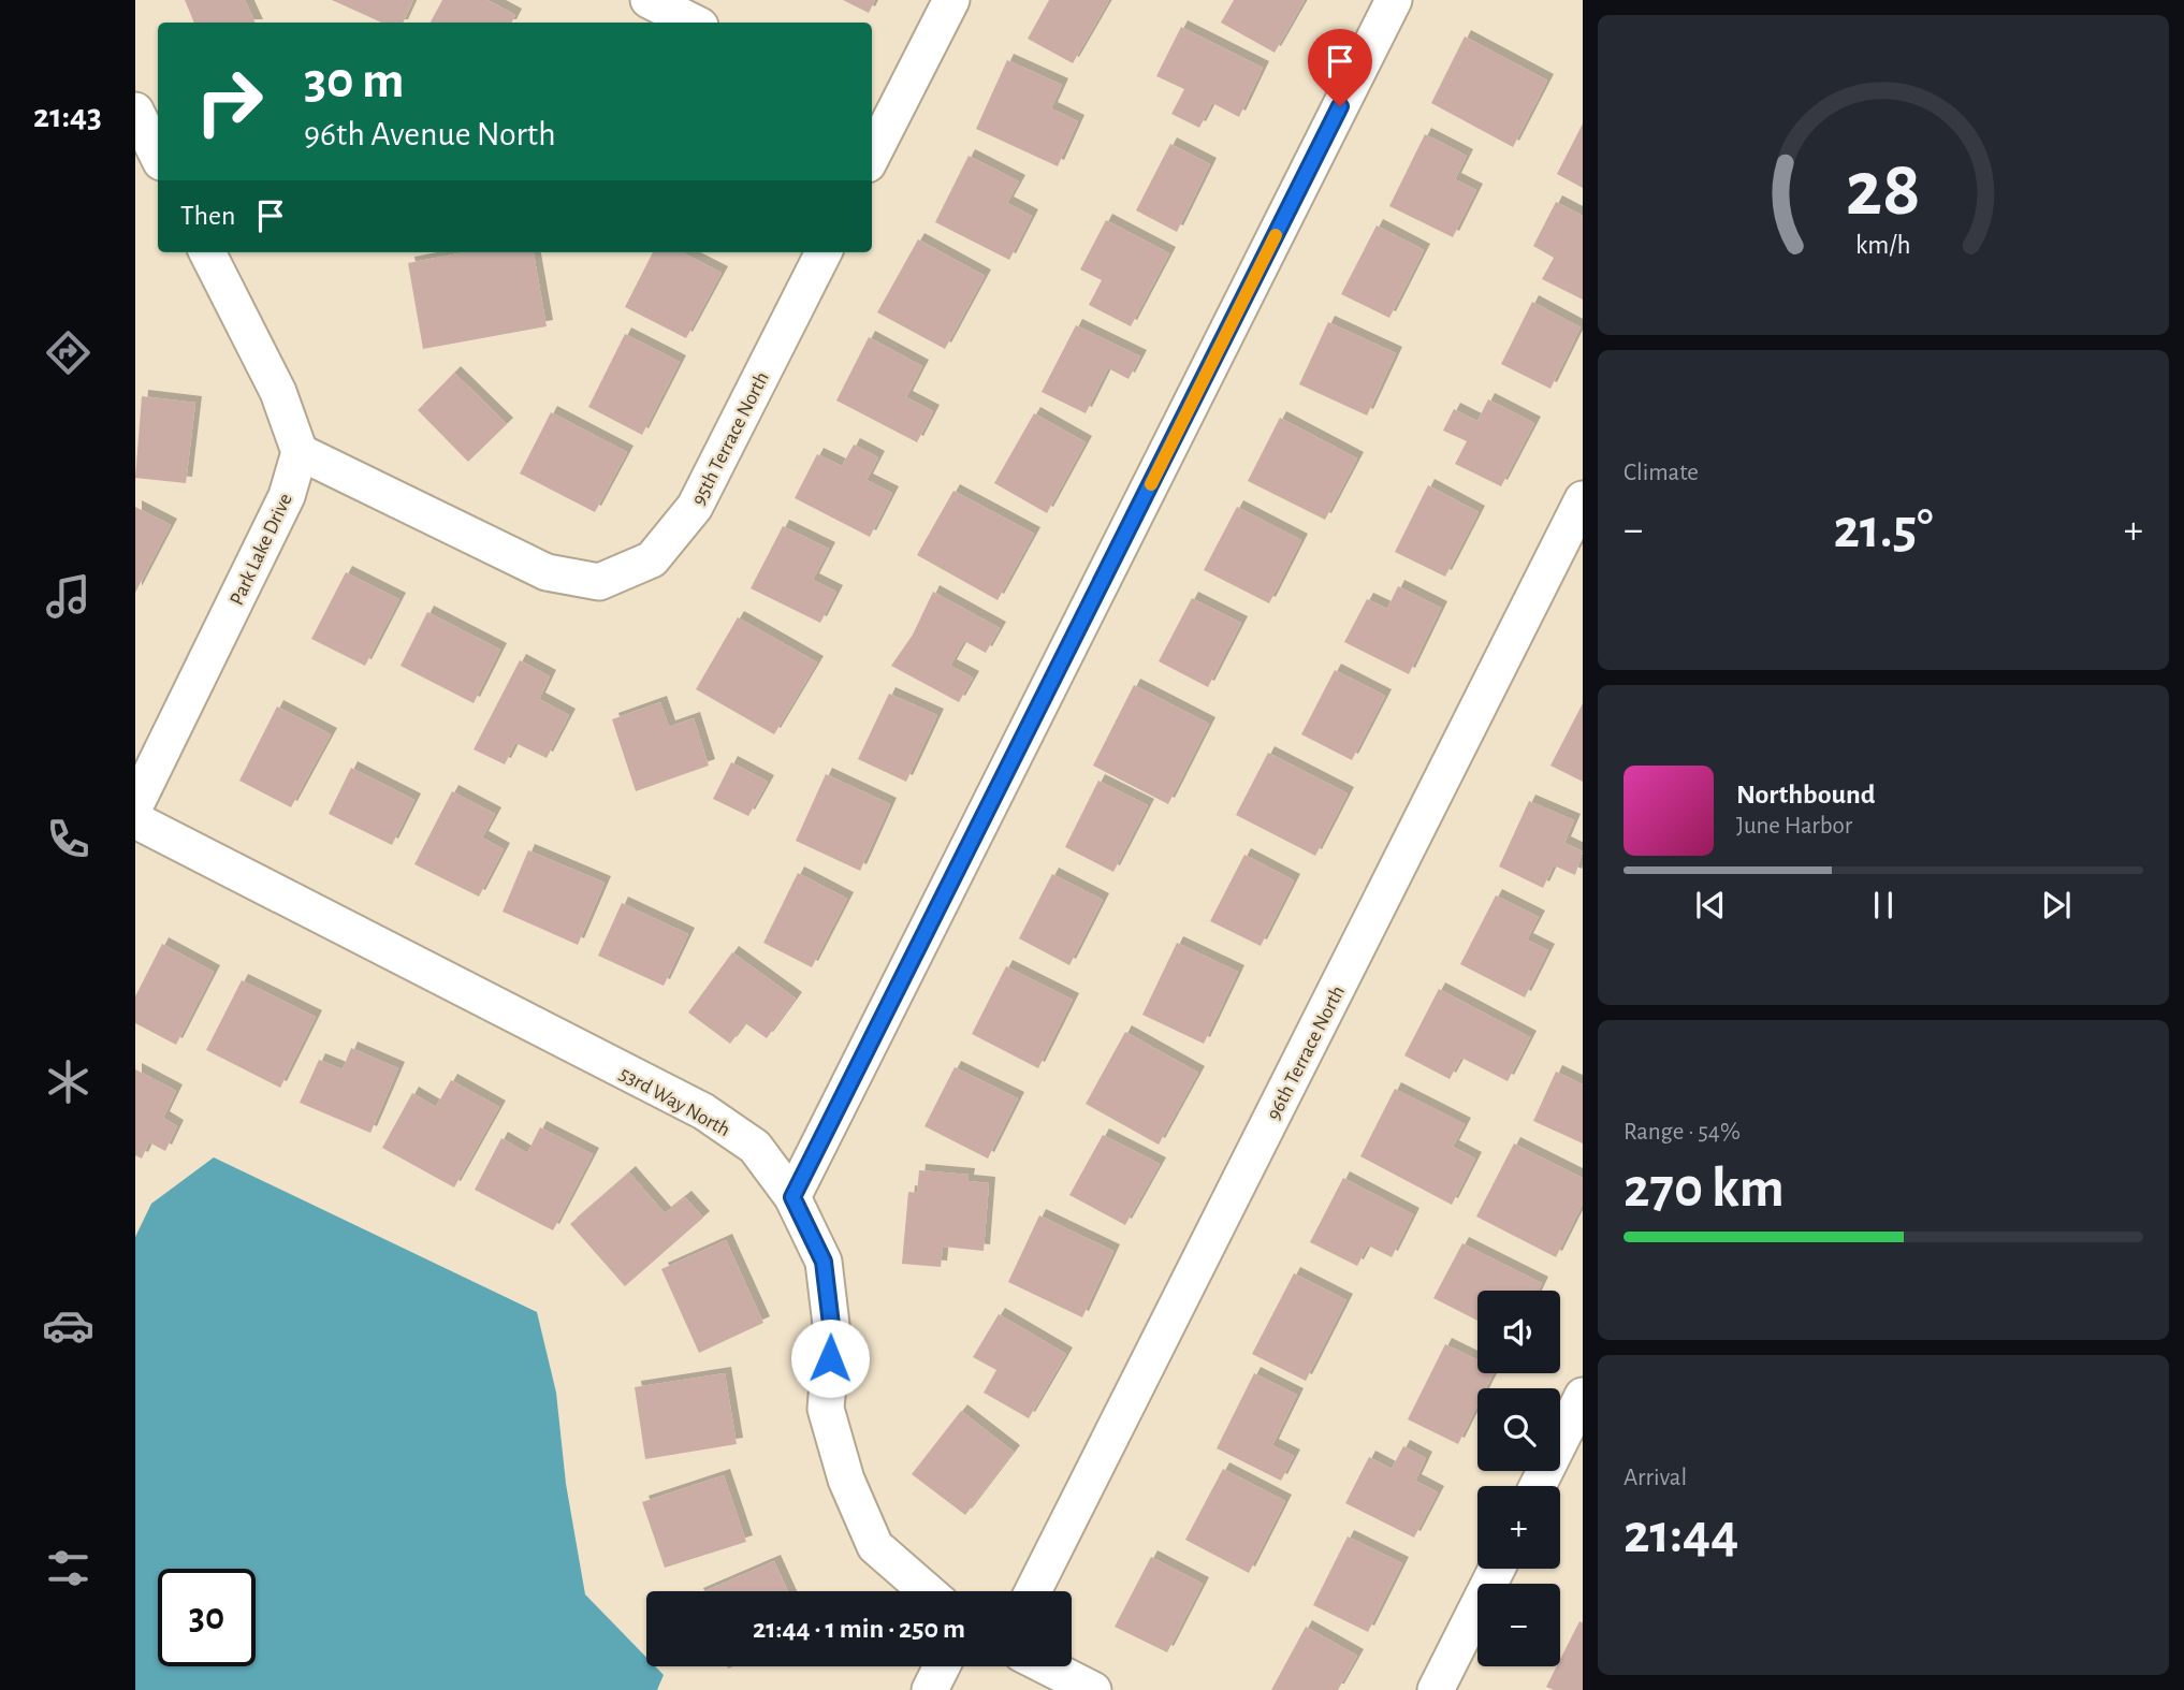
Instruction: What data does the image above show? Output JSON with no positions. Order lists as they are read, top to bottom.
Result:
{
  "streets": {
    "street": [
      "95th Terrace North",
      "Park Lake Drive",
      "96th Terrace North",
      "53rd Way North"
    ]
  },
  "crossings": [
    ["95th Terrace North", "Park Lake Drive"]
  ],
  "page": {
    "tabs": "21:43",
    "turn": ["30 m", "96th Avenue North"],
    "then": "Then",
    "tile": [
      "Climate",
      ["Range · 54%", "270 km"],
      ["Arrival", "21:44"]
    ],
    "heat": ["−", "21.5°", "+"],
    "song": ["Northbound", "June Harbor"],
    "map_buttons": ["+", "−"],
    "limit": "30",
    "trip": "21:44 · 1 min · 250 m",
    "gauge": ["28", "km/h"]
  }
}
